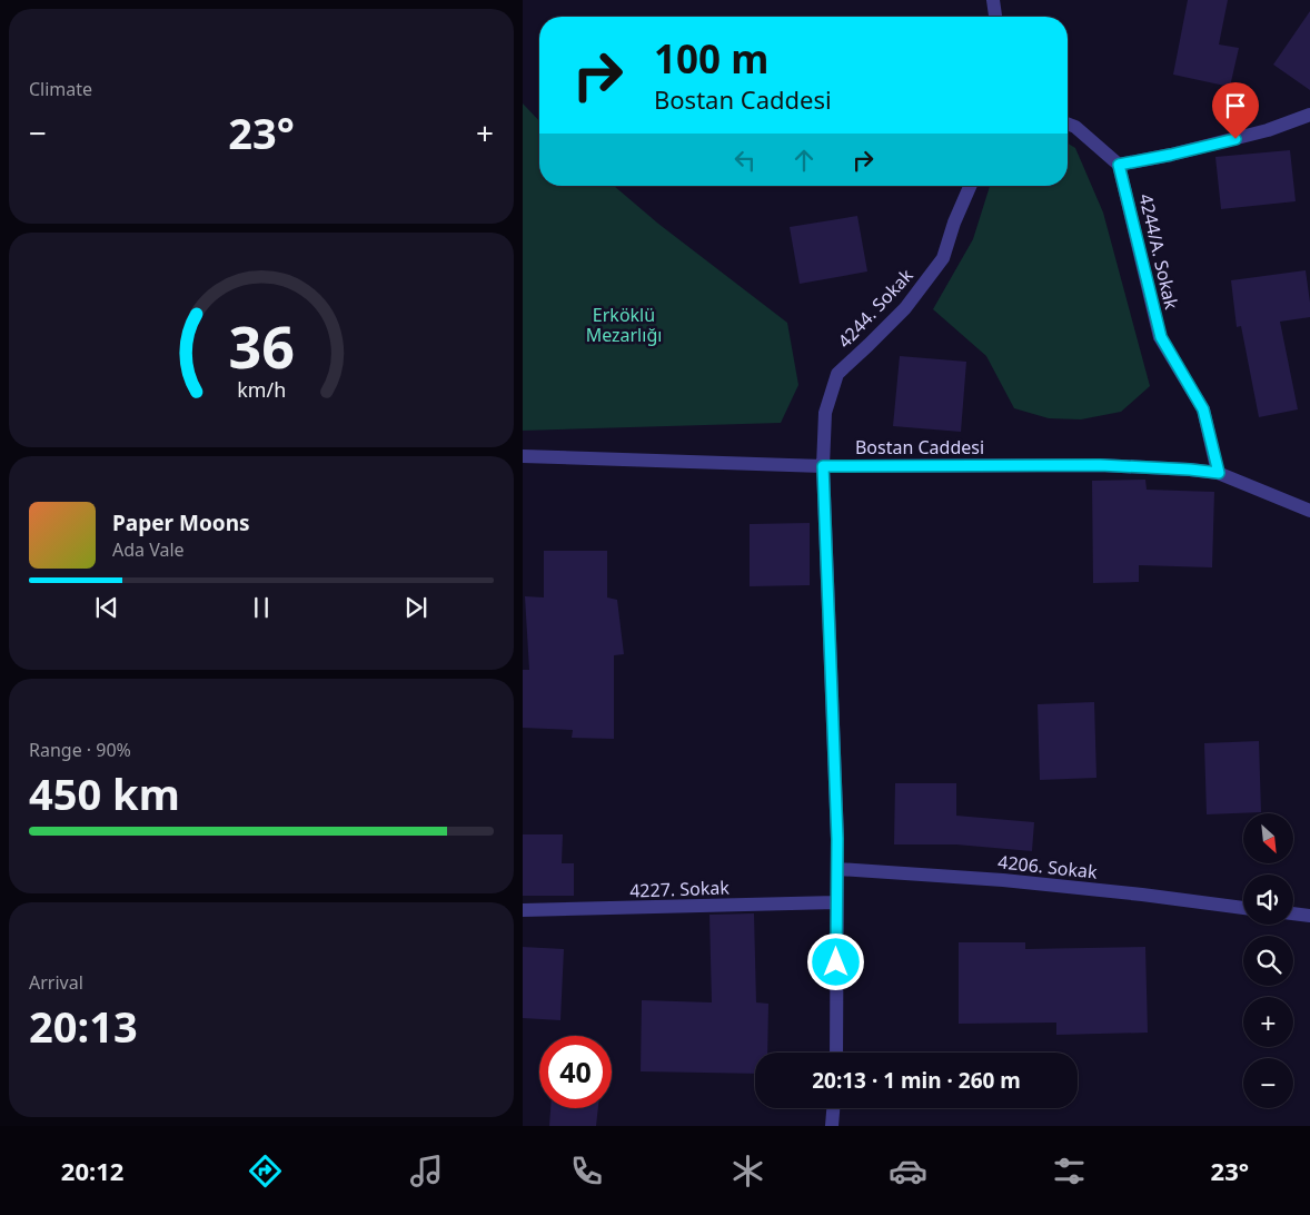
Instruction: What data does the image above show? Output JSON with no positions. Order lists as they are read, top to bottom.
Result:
{
  "streets": {
    "street": [
      "4244/A. Sokak",
      "4244. Sokak",
      "Bostan Caddesi",
      "4206. Sokak",
      "4227. Sokak"
    ]
  },
  "crossings": [
    ["4244/A. Sokak", "Bostan Caddesi"],
    ["4244. Sokak", "Bostan Caddesi"],
    ["4244. Sokak", "4206. Sokak"],
    ["4244. Sokak", "4227. Sokak"]
  ],
  "parks": ["Erköklü Mezarlığı"],
  "north": "bottom right",
  "page": {
    "tile": [
      "Climate",
      ["Range · 90%", "450 km"],
      ["Arrival", "20:13"]
    ],
    "turn": ["100 m", "Bostan Caddesi"],
    "heat": ["−", "23°", "+"],
    "song": ["Paper Moons", "Ada Vale"],
    "map_buttons": ["+", "−"],
    "limit": "40",
    "trip": "20:13 · 1 min · 260 m",
    "tabs": ["20:12", "23°"],
    "gauge": ["36", "km/h"]
  }
}
